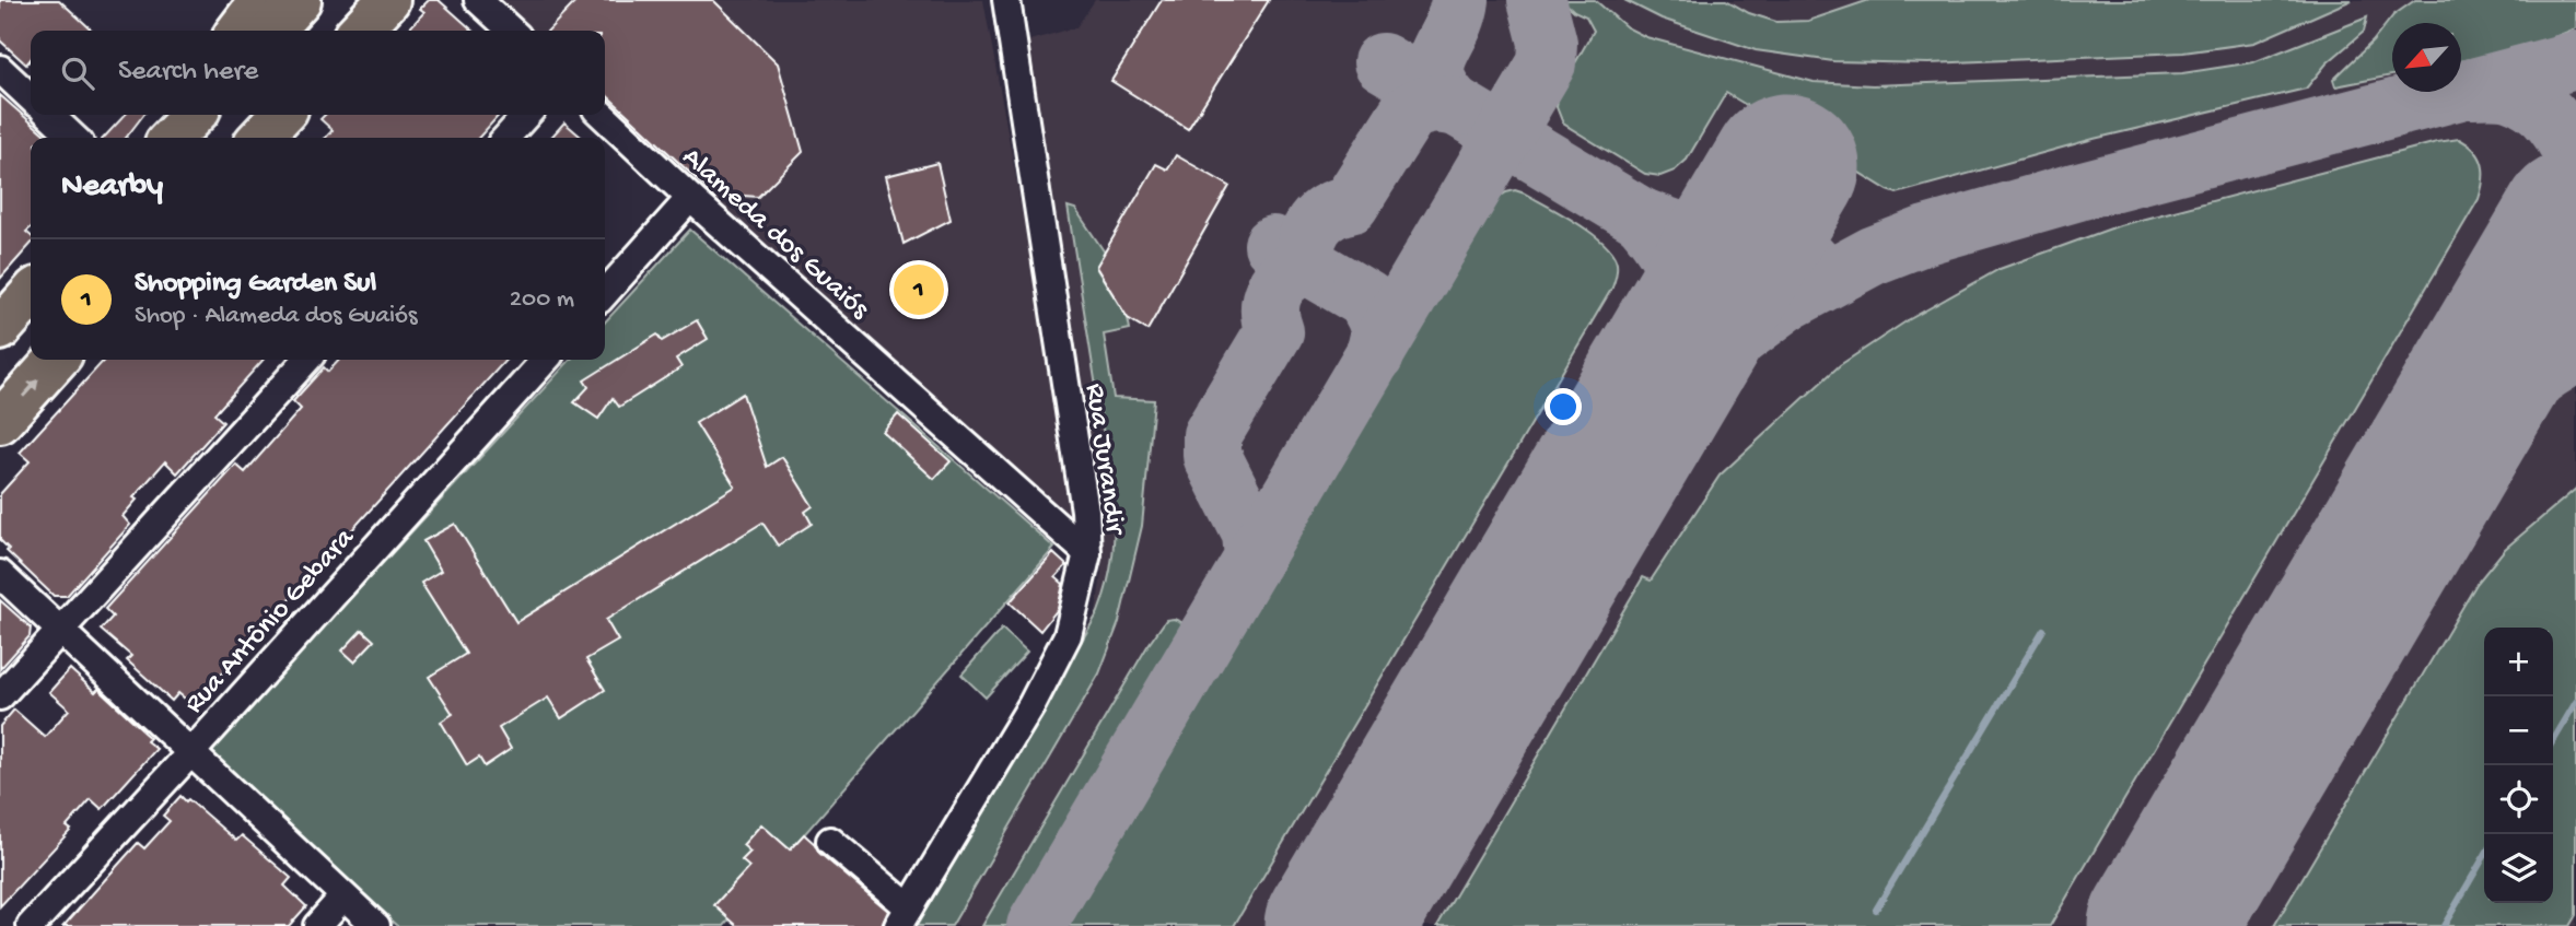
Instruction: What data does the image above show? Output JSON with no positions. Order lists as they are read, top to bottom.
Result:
{
  "streets": {
    "street": ["Alameda dos Guaiós", "Rua Jurandir", "Rua Antônio Gebara"]
  },
  "crossings": [
    ["Alameda dos Guaiós", "Rua Jurandir"]
  ],
  "north": "bottom left",
  "page": {
    "search": "Search here",
    "heading": "Nearby",
    "list": [
      {
        "mark": "1",
        "name": "Shopping Garden Sul",
        "note": "Shop · Alameda dos Guaiós",
        "value": "200 m"
      }
    ],
    "pins": "1",
    "map_buttons": ["+", "−"]
  }
}
